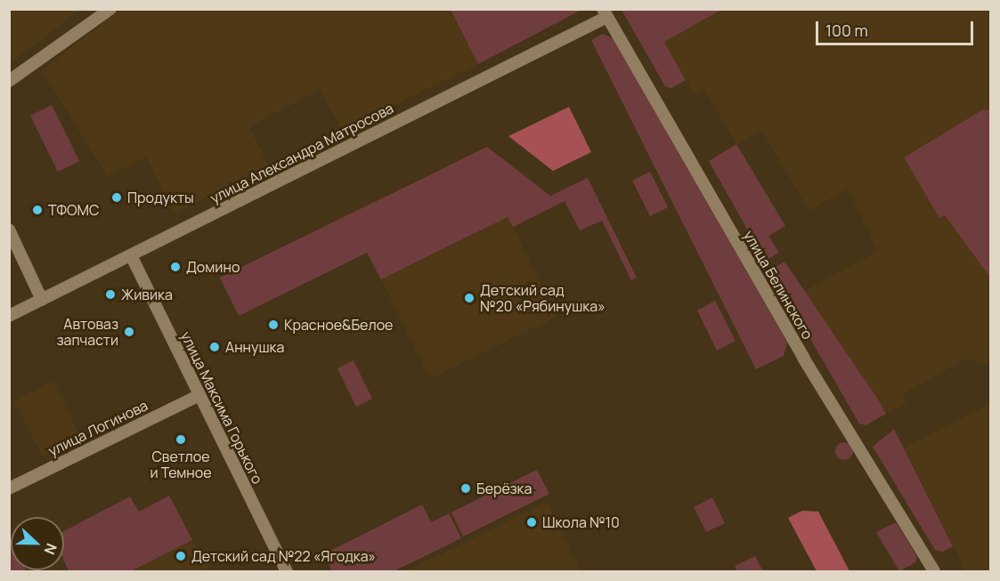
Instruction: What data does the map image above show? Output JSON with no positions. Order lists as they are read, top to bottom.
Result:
{
  "streets": {
    "street": [
      "улица Александра Матросова",
      "улица Белинского",
      "улица Максима Горького",
      "улица Логинова"
    ]
  },
  "crossings": [
    ["улица Александра Матросова", "улица Белинского"],
    ["улица Александра Матросова", "улица Максима Горького"],
    ["улица Максима Горького", "улица Логинова"]
  ],
  "places": [
    "Продукты",
    "ТФОМС",
    "Домино",
    "Живика",
    "Детский сад №20 «Рябинушка»",
    "Красное&Белое",
    "Автоваз запчасти",
    "Аннушка",
    "Светлое и Темное",
    "Берёзка",
    "Школа №10",
    "Детский сад №22 «Ягодка»"
  ],
  "scale_bar": "100 m",
  "north": "right"
}
